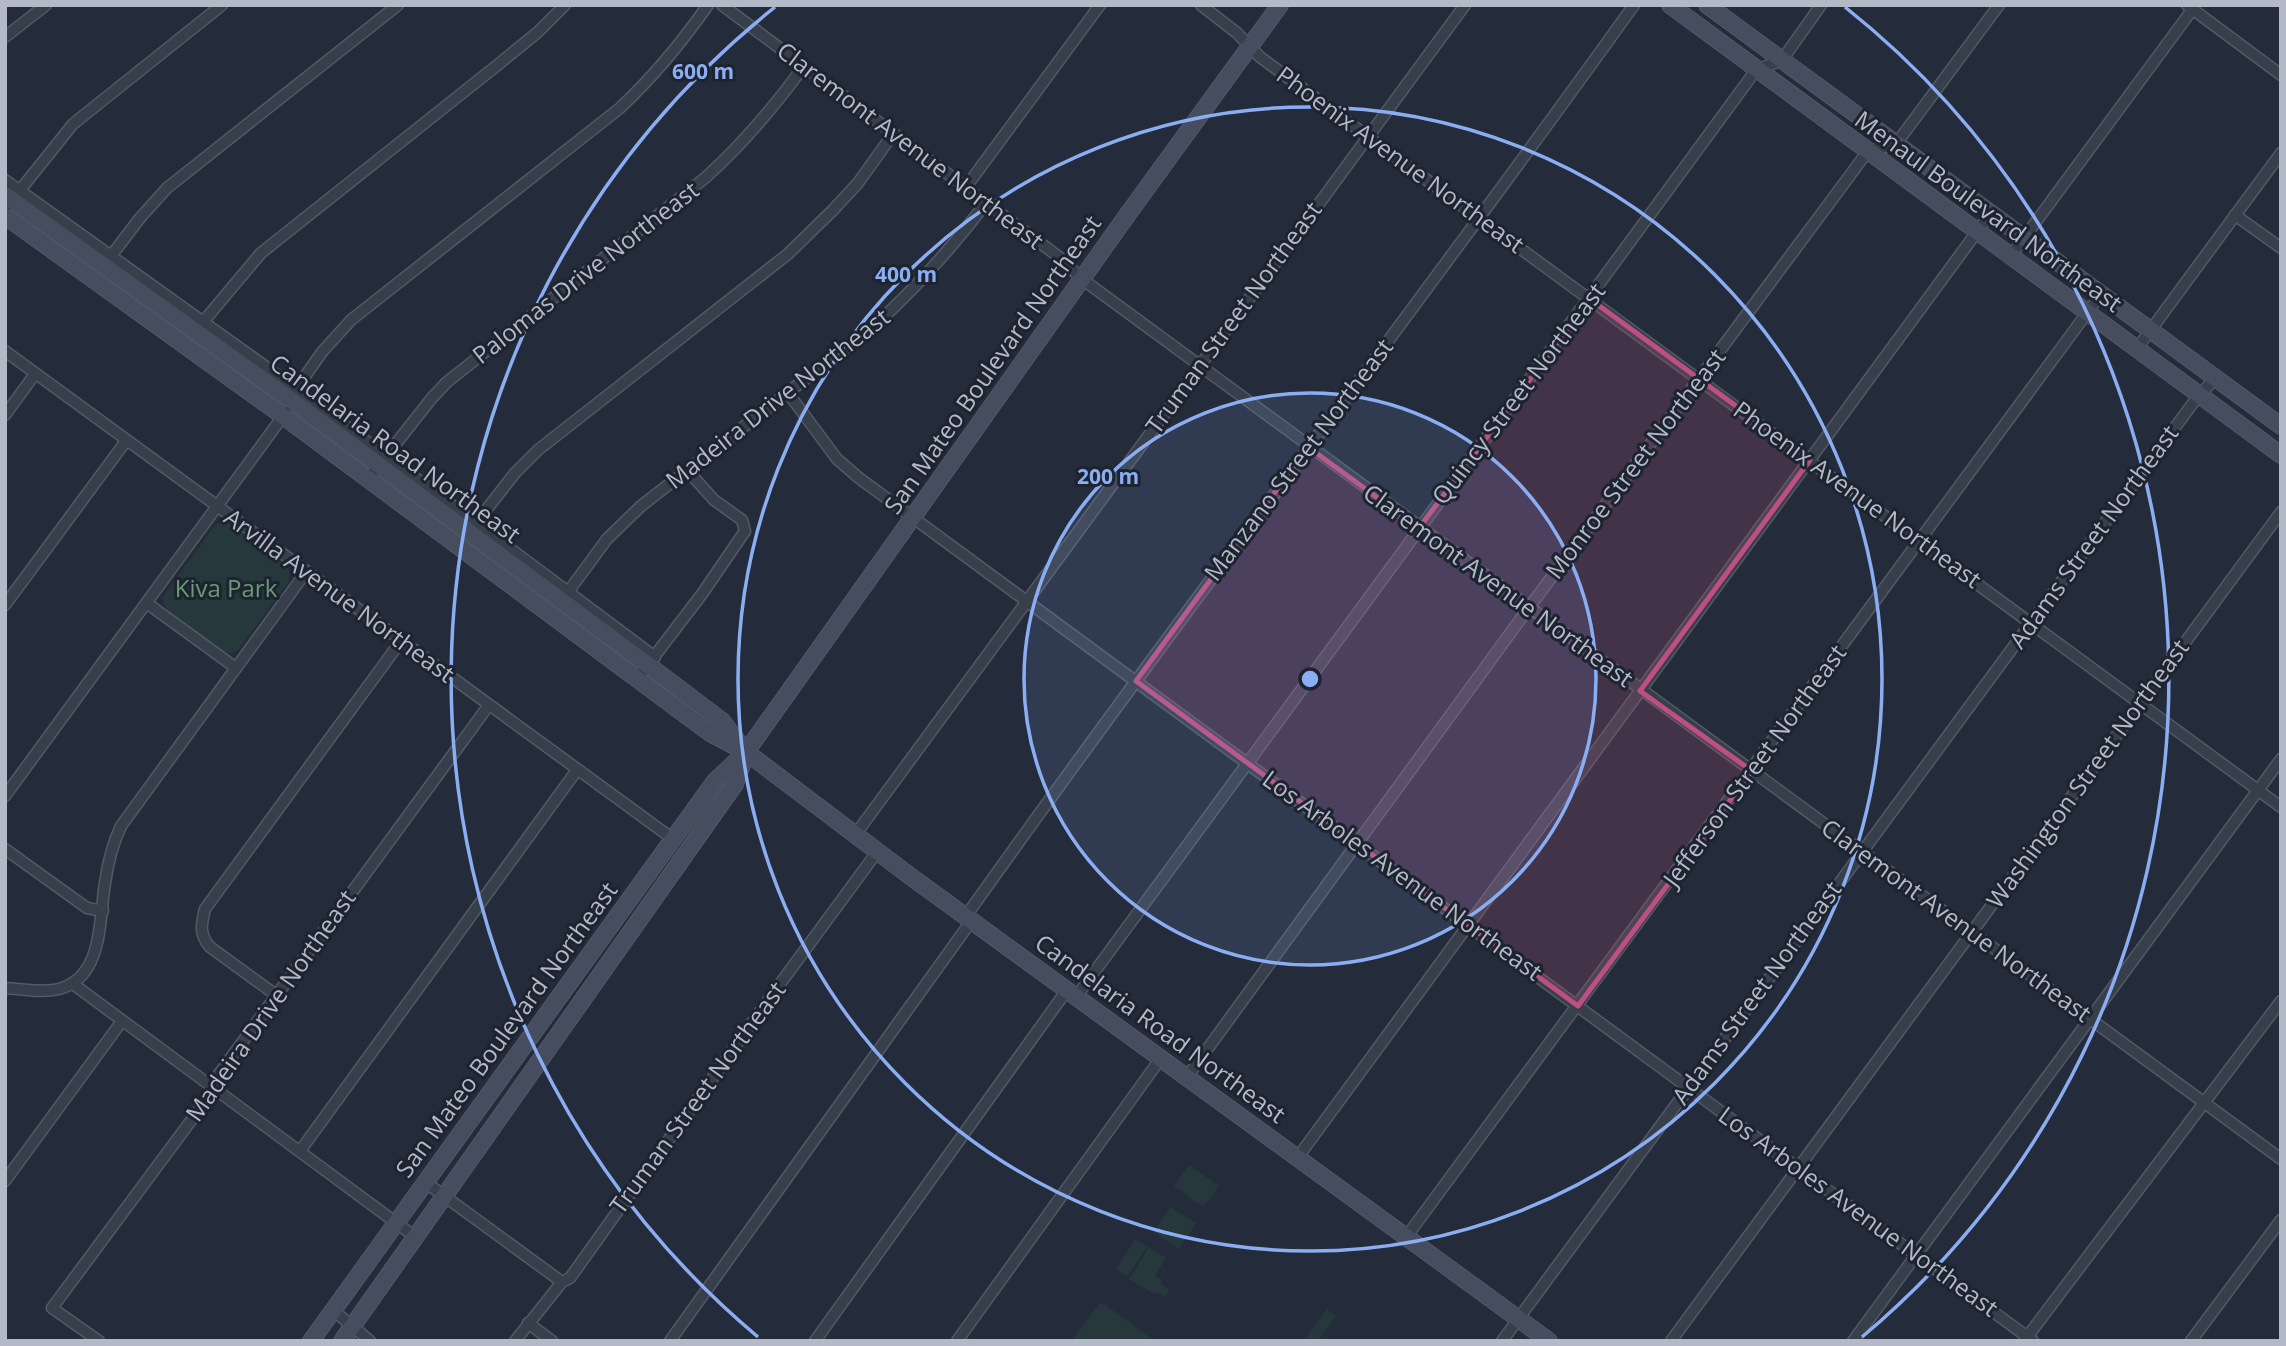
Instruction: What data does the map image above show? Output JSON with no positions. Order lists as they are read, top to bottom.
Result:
{
  "streets": {
    "main road": ["Menaul Boulevard Northeast", "San Mateo Boulevard Northeast", "Candelaria Road Northeast"],
    "street": [
      "Claremont Avenue Northeast",
      "Phoenix Avenue Northeast",
      "Palomas Drive Northeast",
      "Truman Street Northeast",
      "Quincy Street Northeast",
      "Madeira Drive Northeast",
      "Manzano Street Northeast",
      "Monroe Street Northeast",
      "Adams Street Northeast",
      "Arvilla Avenue Northeast",
      "Jefferson Street Northeast",
      "Washington Street Northeast",
      "Los Arboles Avenue Northeast"
    ]
  },
  "crossings": [
    ["Claremont Avenue Northeast", "Palomas Drive Northeast"],
    ["Claremont Avenue Northeast", "Truman Street Northeast"],
    ["Claremont Avenue Northeast", "San Mateo Boulevard Northeast"],
    ["Claremont Avenue Northeast", "Quincy Street Northeast"],
    ["Claremont Avenue Northeast", "Madeira Drive Northeast"],
    ["Claremont Avenue Northeast", "Manzano Street Northeast"],
    ["Claremont Avenue Northeast", "Monroe Street Northeast"],
    ["Claremont Avenue Northeast", "Adams Street Northeast"],
    ["Claremont Avenue Northeast", "Jefferson Street Northeast"],
    ["Claremont Avenue Northeast", "Washington Street Northeast"],
    ["Phoenix Avenue Northeast", "Truman Street Northeast"],
    ["Phoenix Avenue Northeast", "San Mateo Boulevard Northeast"],
    ["Phoenix Avenue Northeast", "Quincy Street Northeast"],
    ["Phoenix Avenue Northeast", "Manzano Street Northeast"],
    ["Phoenix Avenue Northeast", "Monroe Street Northeast"],
    ["Phoenix Avenue Northeast", "Adams Street Northeast"],
    ["Phoenix Avenue Northeast", "Jefferson Street Northeast"],
    ["Phoenix Avenue Northeast", "Washington Street Northeast"],
    ["Menaul Boulevard Northeast", "Quincy Street Northeast"],
    ["Menaul Boulevard Northeast", "Monroe Street Northeast"],
    ["Menaul Boulevard Northeast", "Adams Street Northeast"],
    ["Menaul Boulevard Northeast", "Jefferson Street Northeast"],
    ["Palomas Drive Northeast", "Candelaria Road Northeast"],
    ["Truman Street Northeast", "Candelaria Road Northeast"],
    ["Truman Street Northeast", "Los Arboles Avenue Northeast"],
    ["San Mateo Boulevard Northeast", "Candelaria Road Northeast"],
    ["San Mateo Boulevard Northeast", "Arvilla Avenue Northeast"],
    ["San Mateo Boulevard Northeast", "Los Arboles Avenue Northeast"],
    ["Quincy Street Northeast", "Candelaria Road Northeast"],
    ["Quincy Street Northeast", "Los Arboles Avenue Northeast"],
    ["Madeira Drive Northeast", "Arvilla Avenue Northeast"],
    ["Madeira Drive Northeast", "Los Arboles Avenue Northeast"],
    ["Candelaria Road Northeast", "Manzano Street Northeast"],
    ["Candelaria Road Northeast", "Monroe Street Northeast"],
    ["Candelaria Road Northeast", "Adams Street Northeast"],
    ["Candelaria Road Northeast", "Jefferson Street Northeast"],
    ["Manzano Street Northeast", "Los Arboles Avenue Northeast"],
    ["Monroe Street Northeast", "Los Arboles Avenue Northeast"],
    ["Adams Street Northeast", "Los Arboles Avenue Northeast"],
    ["Jefferson Street Northeast", "Los Arboles Avenue Northeast"],
    ["Washington Street Northeast", "Los Arboles Avenue Northeast"]
  ],
  "parks": ["Kiva Park"],
  "rings": ["600 m", "400 m", "200 m"]
}
